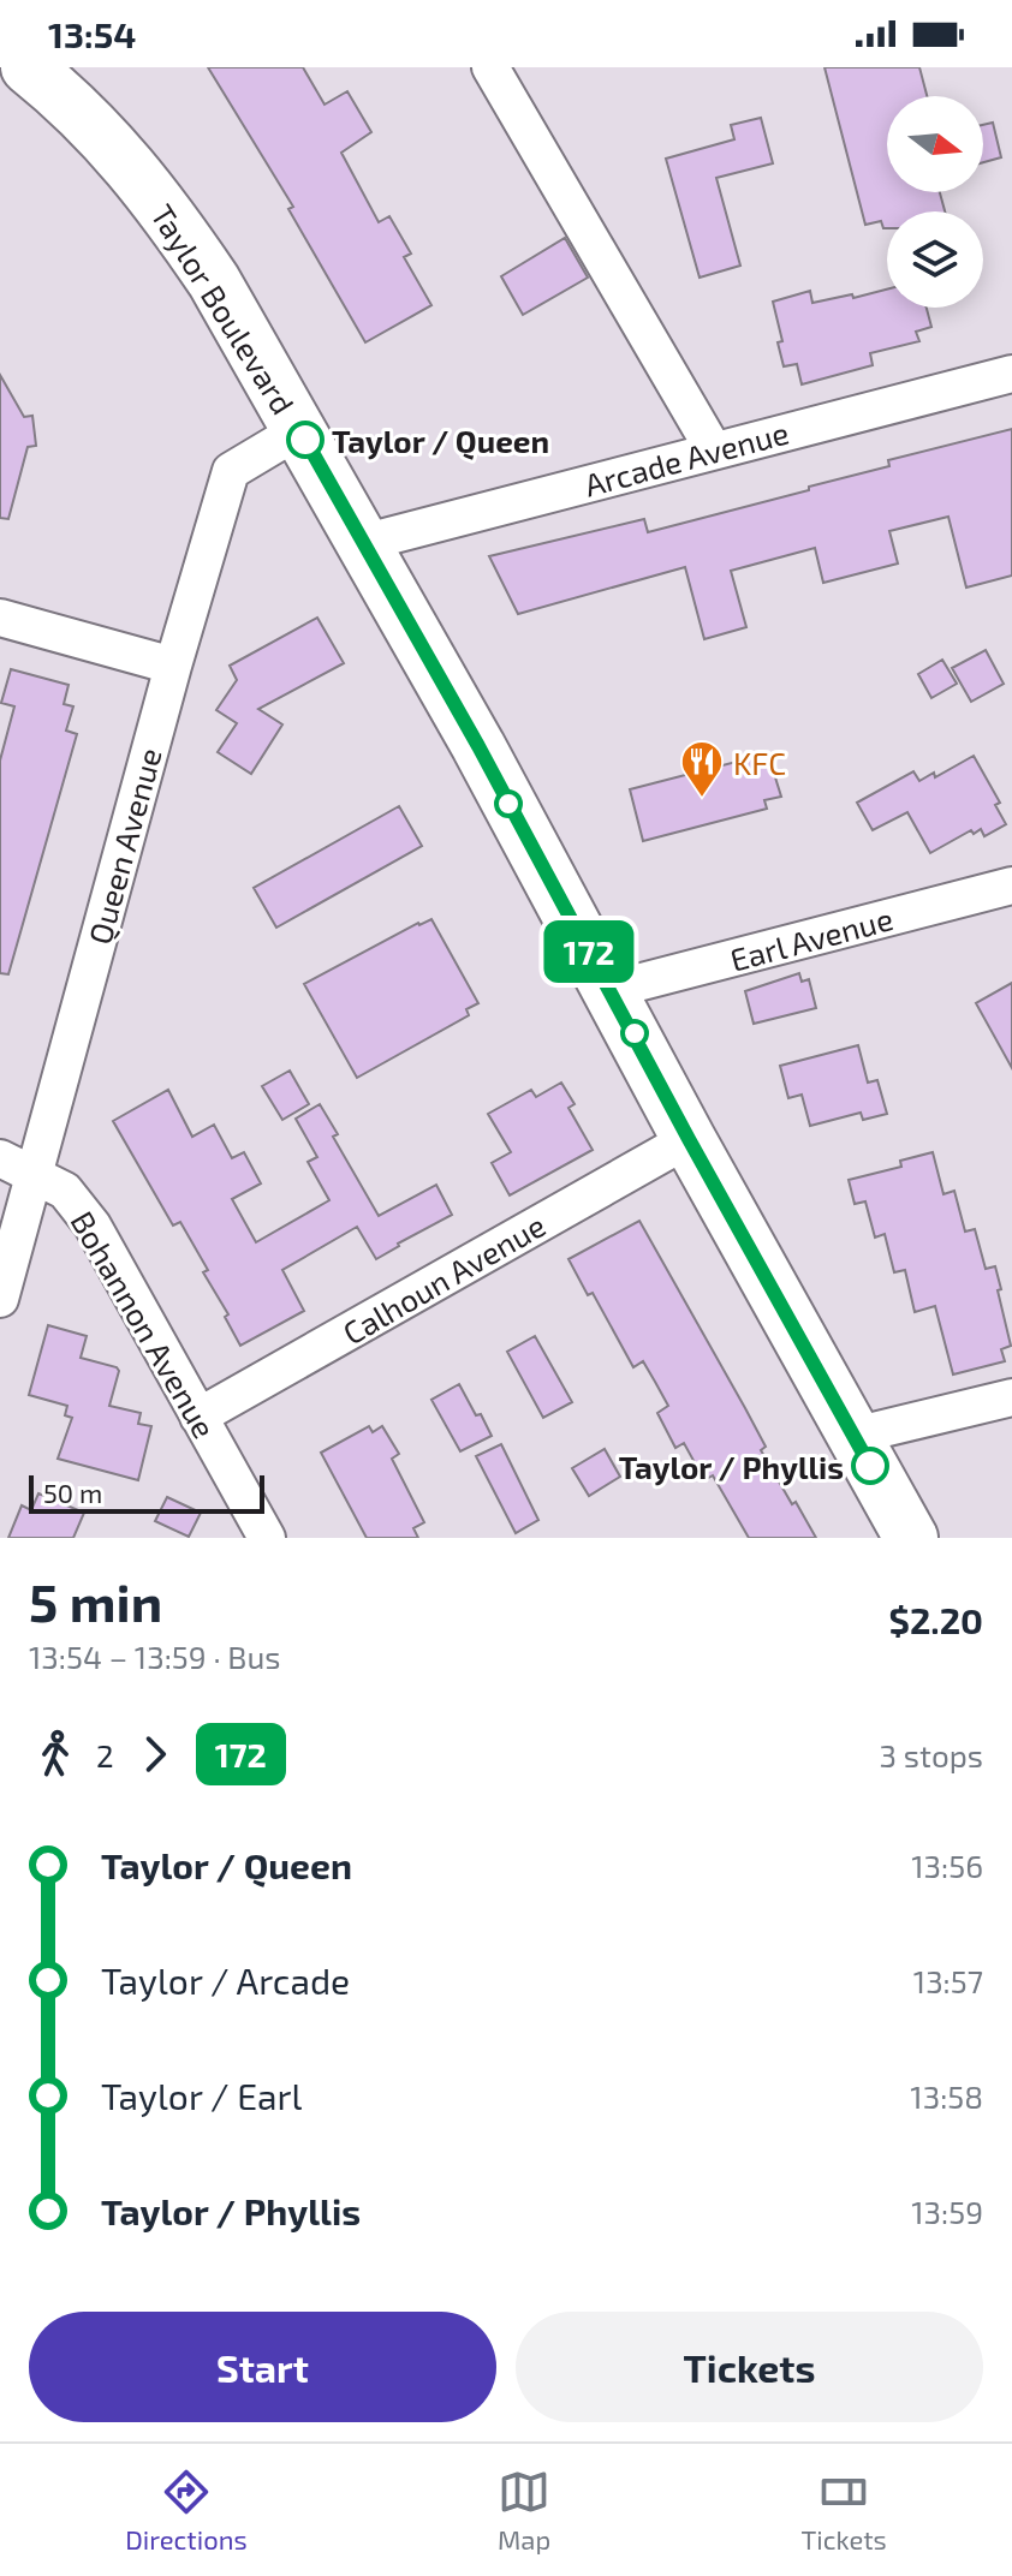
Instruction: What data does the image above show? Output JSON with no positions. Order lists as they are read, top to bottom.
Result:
{
  "streets": {
    "main road": ["Taylor Boulevard"],
    "street": [
      "Arcade Avenue",
      "Queen Avenue",
      "Earl Avenue",
      "Calhoun Avenue",
      "Bohannon Avenue"
    ]
  },
  "crossings": [
    ["Taylor Boulevard", "Arcade Avenue"],
    ["Taylor Boulevard", "Queen Avenue"],
    ["Taylor Boulevard", "Earl Avenue"],
    ["Taylor Boulevard", "Calhoun Avenue"],
    ["Queen Avenue", "Bohannon Avenue"],
    ["Calhoun Avenue", "Bohannon Avenue"]
  ],
  "places": {
    "other": ["Taylor / Queen", "Taylor / Phyllis"],
    "restaurant": ["KFC"]
  },
  "lines": ["bus line 172"],
  "scale_bar": "50 m",
  "north": "right",
  "page": {
    "status": "13:54",
    "on_map": "172",
    "scale": "50 m",
    "heading": ["5 min", "13:54 – 13:59 · Bus", "$2.20"],
    "legs": ["2", "172", "3 stops"],
    "list": [
      {
        "name": "Taylor / Queen",
        "value": "13:56"
      },
      {
        "name": "Taylor / Arcade",
        "value": "13:57"
      },
      {
        "name": "Taylor / Earl",
        "value": "13:58"
      },
      {
        "name": "Taylor / Phyllis",
        "value": "13:59"
      }
    ],
    "buttons": ["Start", "Tickets"],
    "tabs": ["Directions", "Map", "Tickets"]
  }
}
